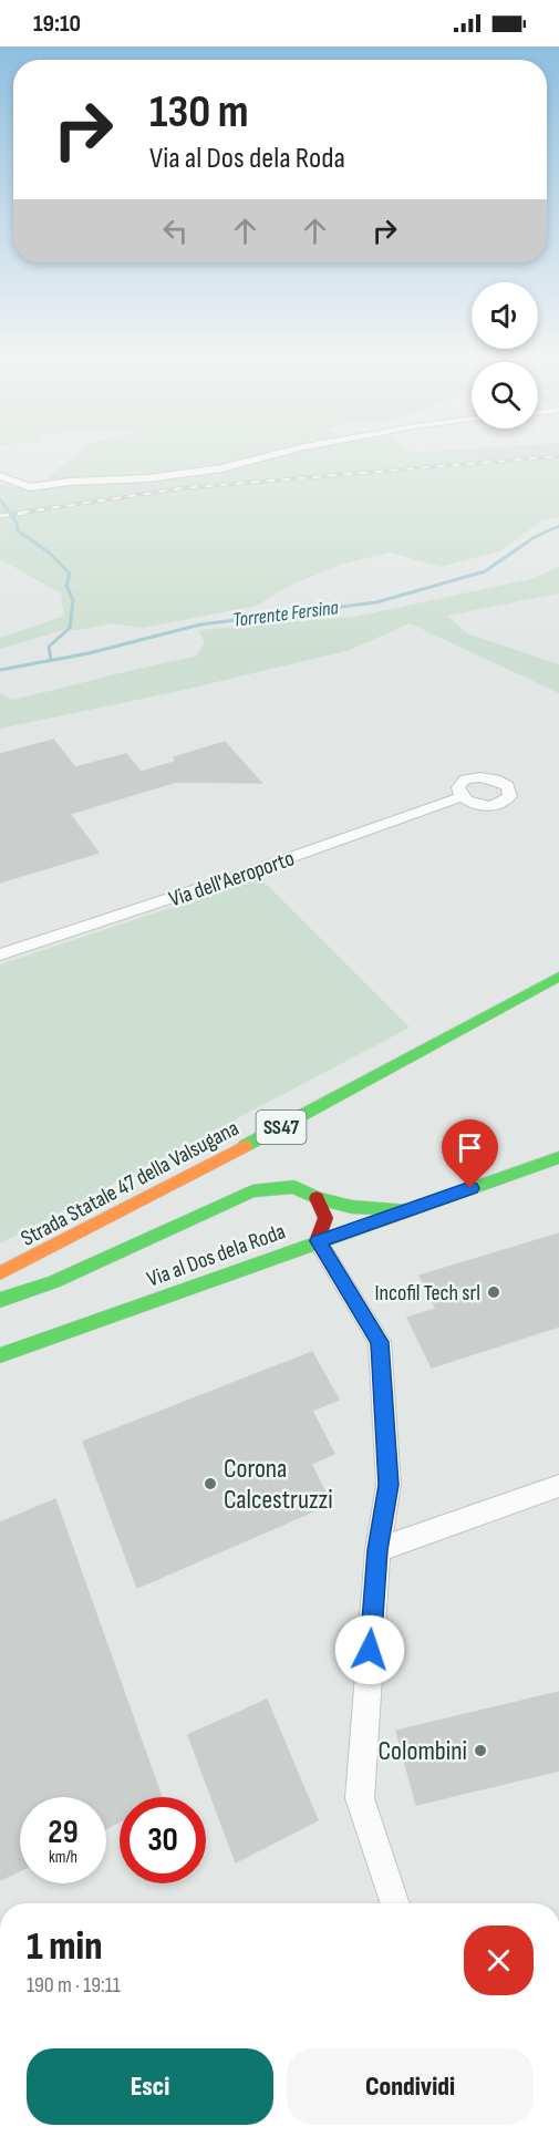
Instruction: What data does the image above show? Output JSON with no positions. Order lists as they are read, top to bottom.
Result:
{
  "streets": {
    "main road": ["SS47", "Strada Statale 47 della Valsugana", "Via al Dos dela Roda"],
    "street": ["Via dell'Aeroporto"]
  },
  "water": ["Torrente Fersina"],
  "places": ["Incofil Tech srl", "Corona Calcestruzzi", "Colombini"],
  "page": {
    "status": "19:10",
    "turn": ["130 m", "Via al Dos dela Roda"],
    "speed": "29 km/h",
    "limit": "30",
    "heading": ["1 min", "190 m · 19:11"],
    "buttons": ["Esci", "Condividi"]
  }
}
